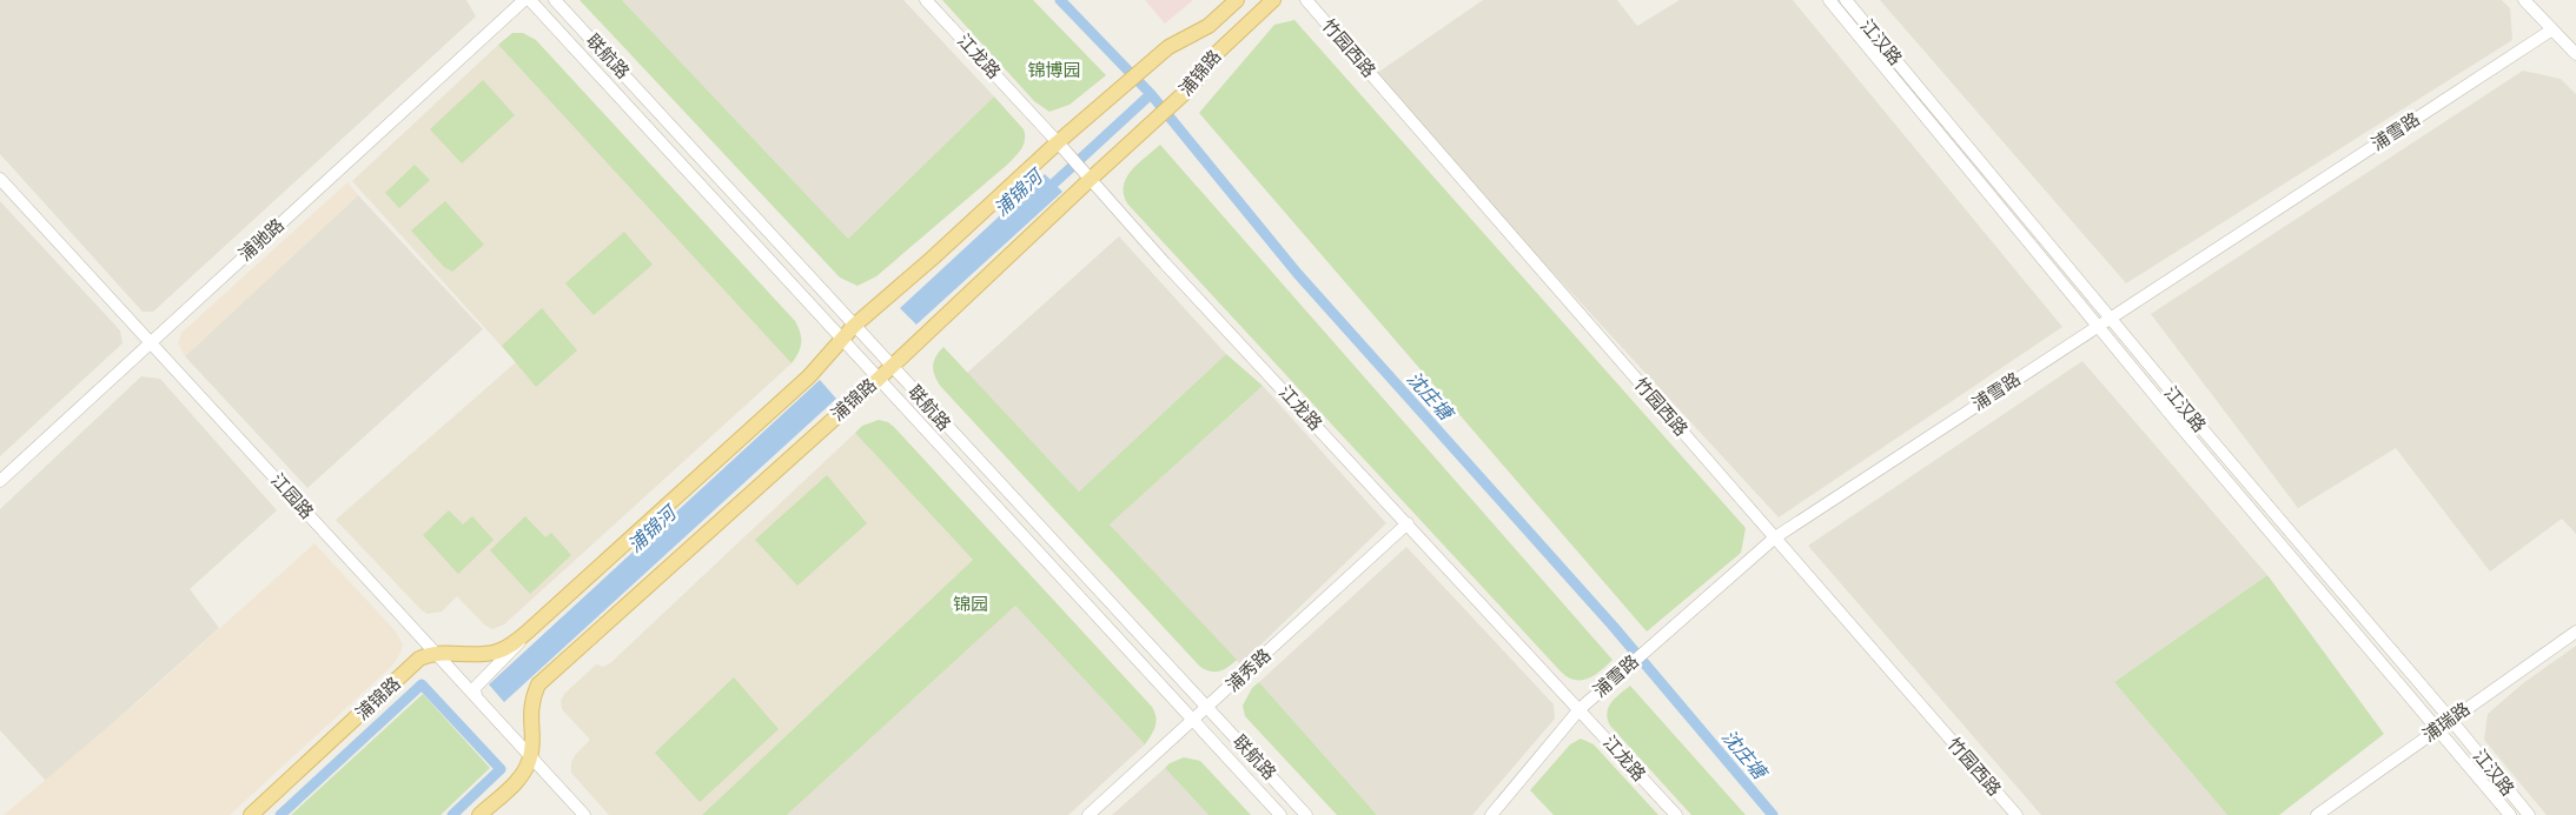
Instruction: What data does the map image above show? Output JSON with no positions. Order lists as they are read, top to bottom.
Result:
{
  "streets": {
    "main road": ["浦锦路"],
    "street": [
      "江汉路",
      "竹园西路",
      "联航路",
      "江龙路",
      "浦雪路",
      "浦驰路",
      "江园路",
      "浦秀路",
      "浦瑞路"
    ]
  },
  "crossings": [
    ["江汉路", "浦雪路"],
    ["江汉路", "浦瑞路"],
    ["竹园西路", "浦雪路"],
    ["联航路", "浦锦路"],
    ["联航路", "浦秀路"],
    ["江龙路", "浦锦路"],
    ["江龙路", "浦雪路"],
    ["江龙路", "浦秀路"],
    ["浦锦路", "江园路"],
    ["浦驰路", "江园路"]
  ],
  "water": ["浦锦河", "沈庄塘"],
  "parks": ["锦博园", "锦园"]
}
